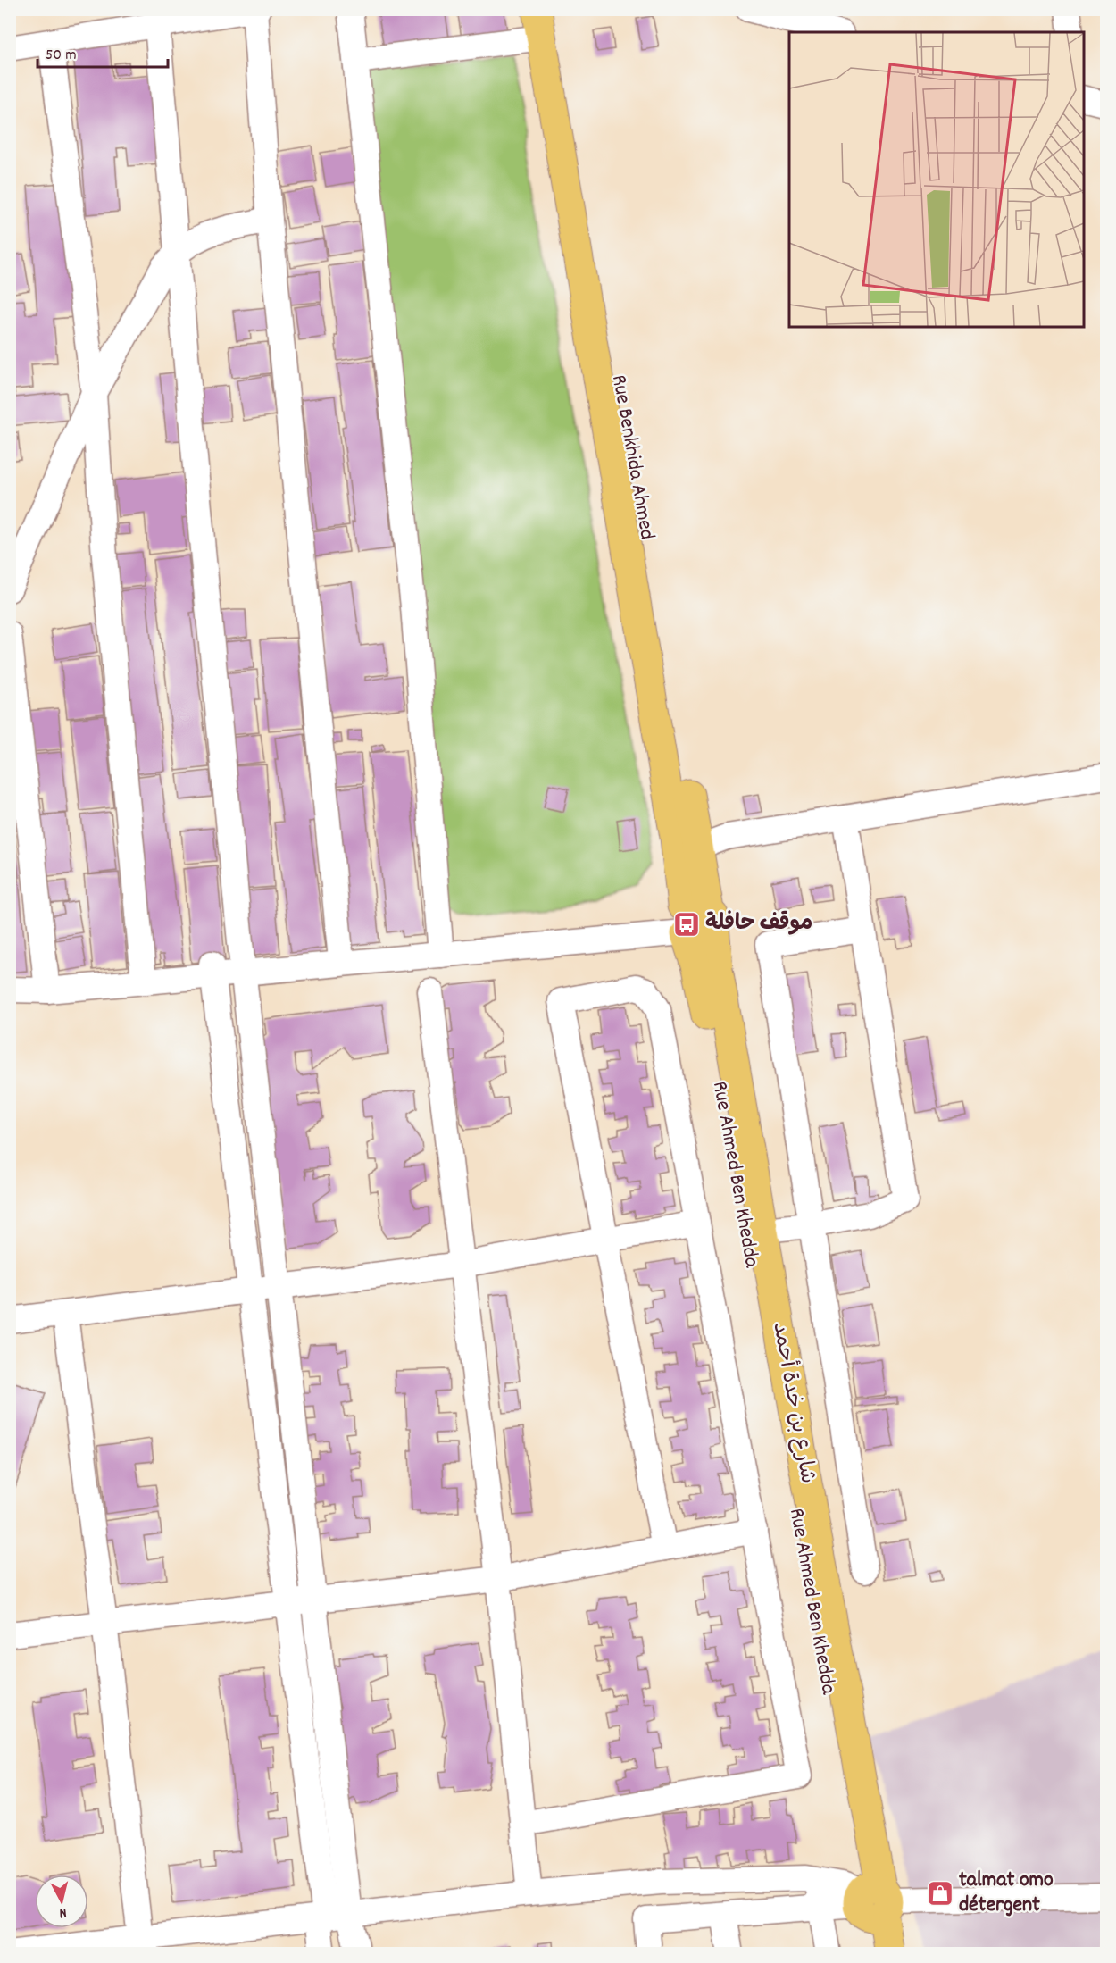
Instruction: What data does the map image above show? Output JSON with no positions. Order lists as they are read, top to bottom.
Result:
{
  "streets": {
    "main road": ["Rue Benkhida Ahmed", "Rue Ahmed Ben Khedda", "شارع بن خدة أحمد"]
  },
  "crossings": [
    ["Rue Benkhida Ahmed", "Rue Ahmed Ben Khedda"],
    ["Rue Benkhida Ahmed", "شارع بن خدة أحمد"],
    ["Rue Ahmed Ben Khedda", "شارع بن خدة أحمد"]
  ],
  "places": {
    "bus stop": ["موقف حافلة"],
    "shop": ["talmat omo détergent"]
  },
  "scale_bar": "50 m",
  "north": "bottom"
}
